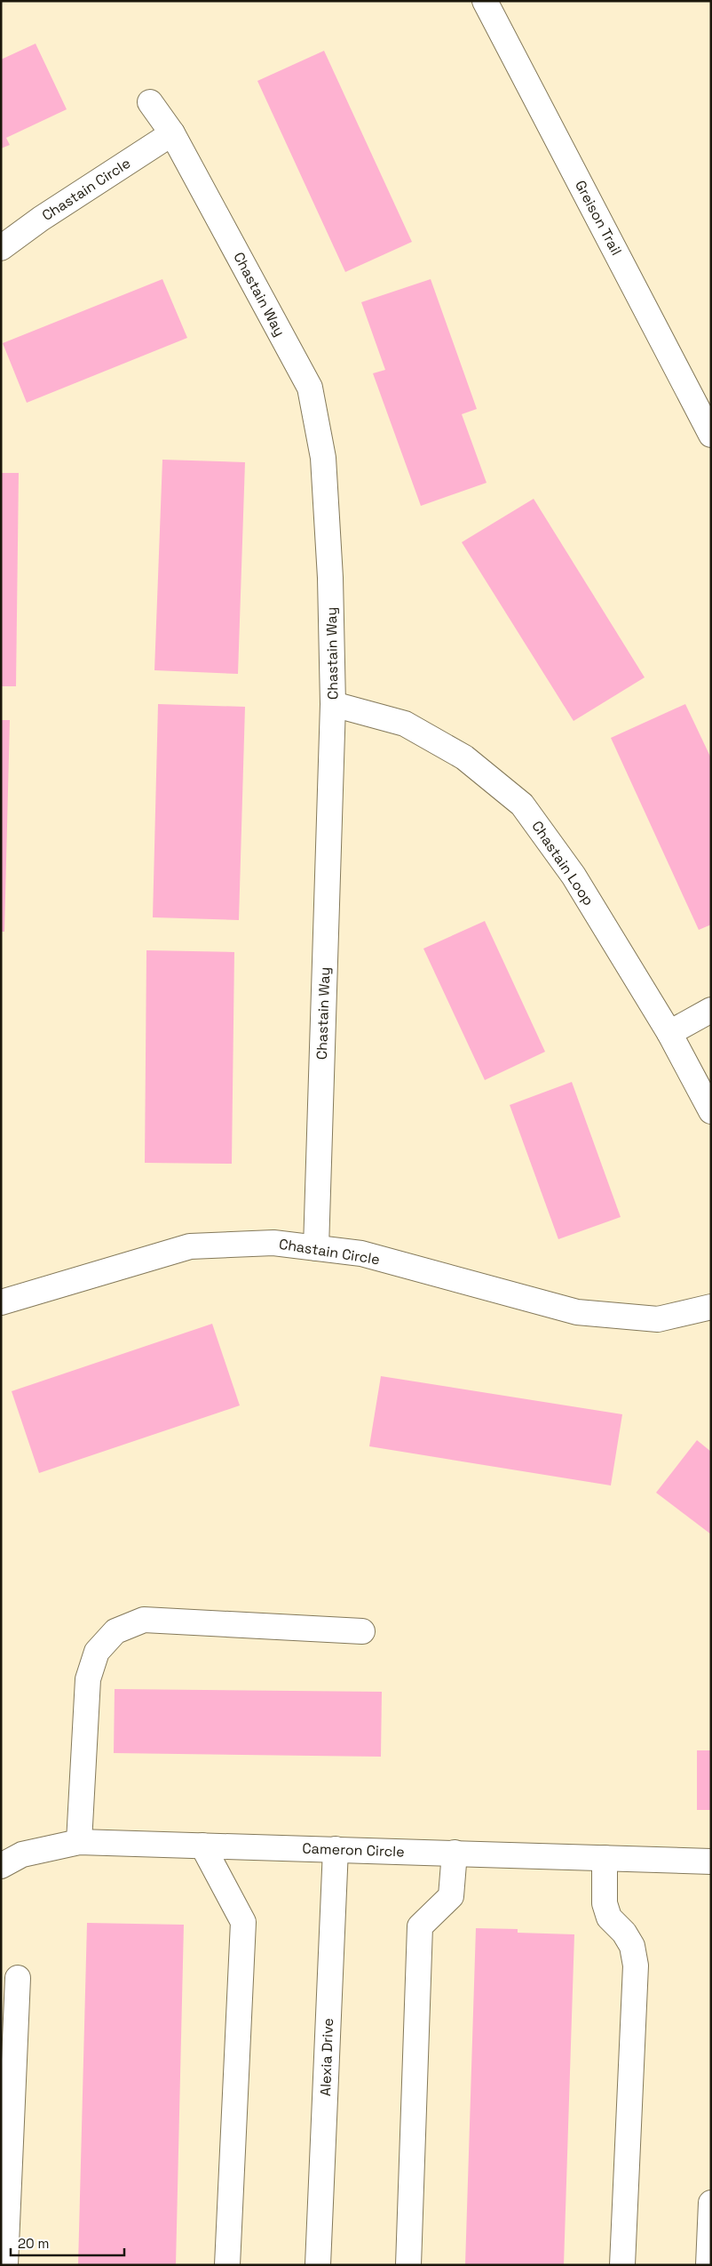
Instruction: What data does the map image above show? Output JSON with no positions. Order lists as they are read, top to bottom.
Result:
{
  "streets": {
    "street": [
      "Chastain Circle",
      "Greison Trail",
      "Chastain Way",
      "Chastain Loop",
      "Cameron Circle",
      "Alexia Drive"
    ]
  },
  "crossings": [
    ["Chastain Circle", "Chastain Way"],
    ["Chastain Way", "Chastain Loop"],
    ["Cameron Circle", "Alexia Drive"]
  ],
  "scale_bar": "20 m"
}
